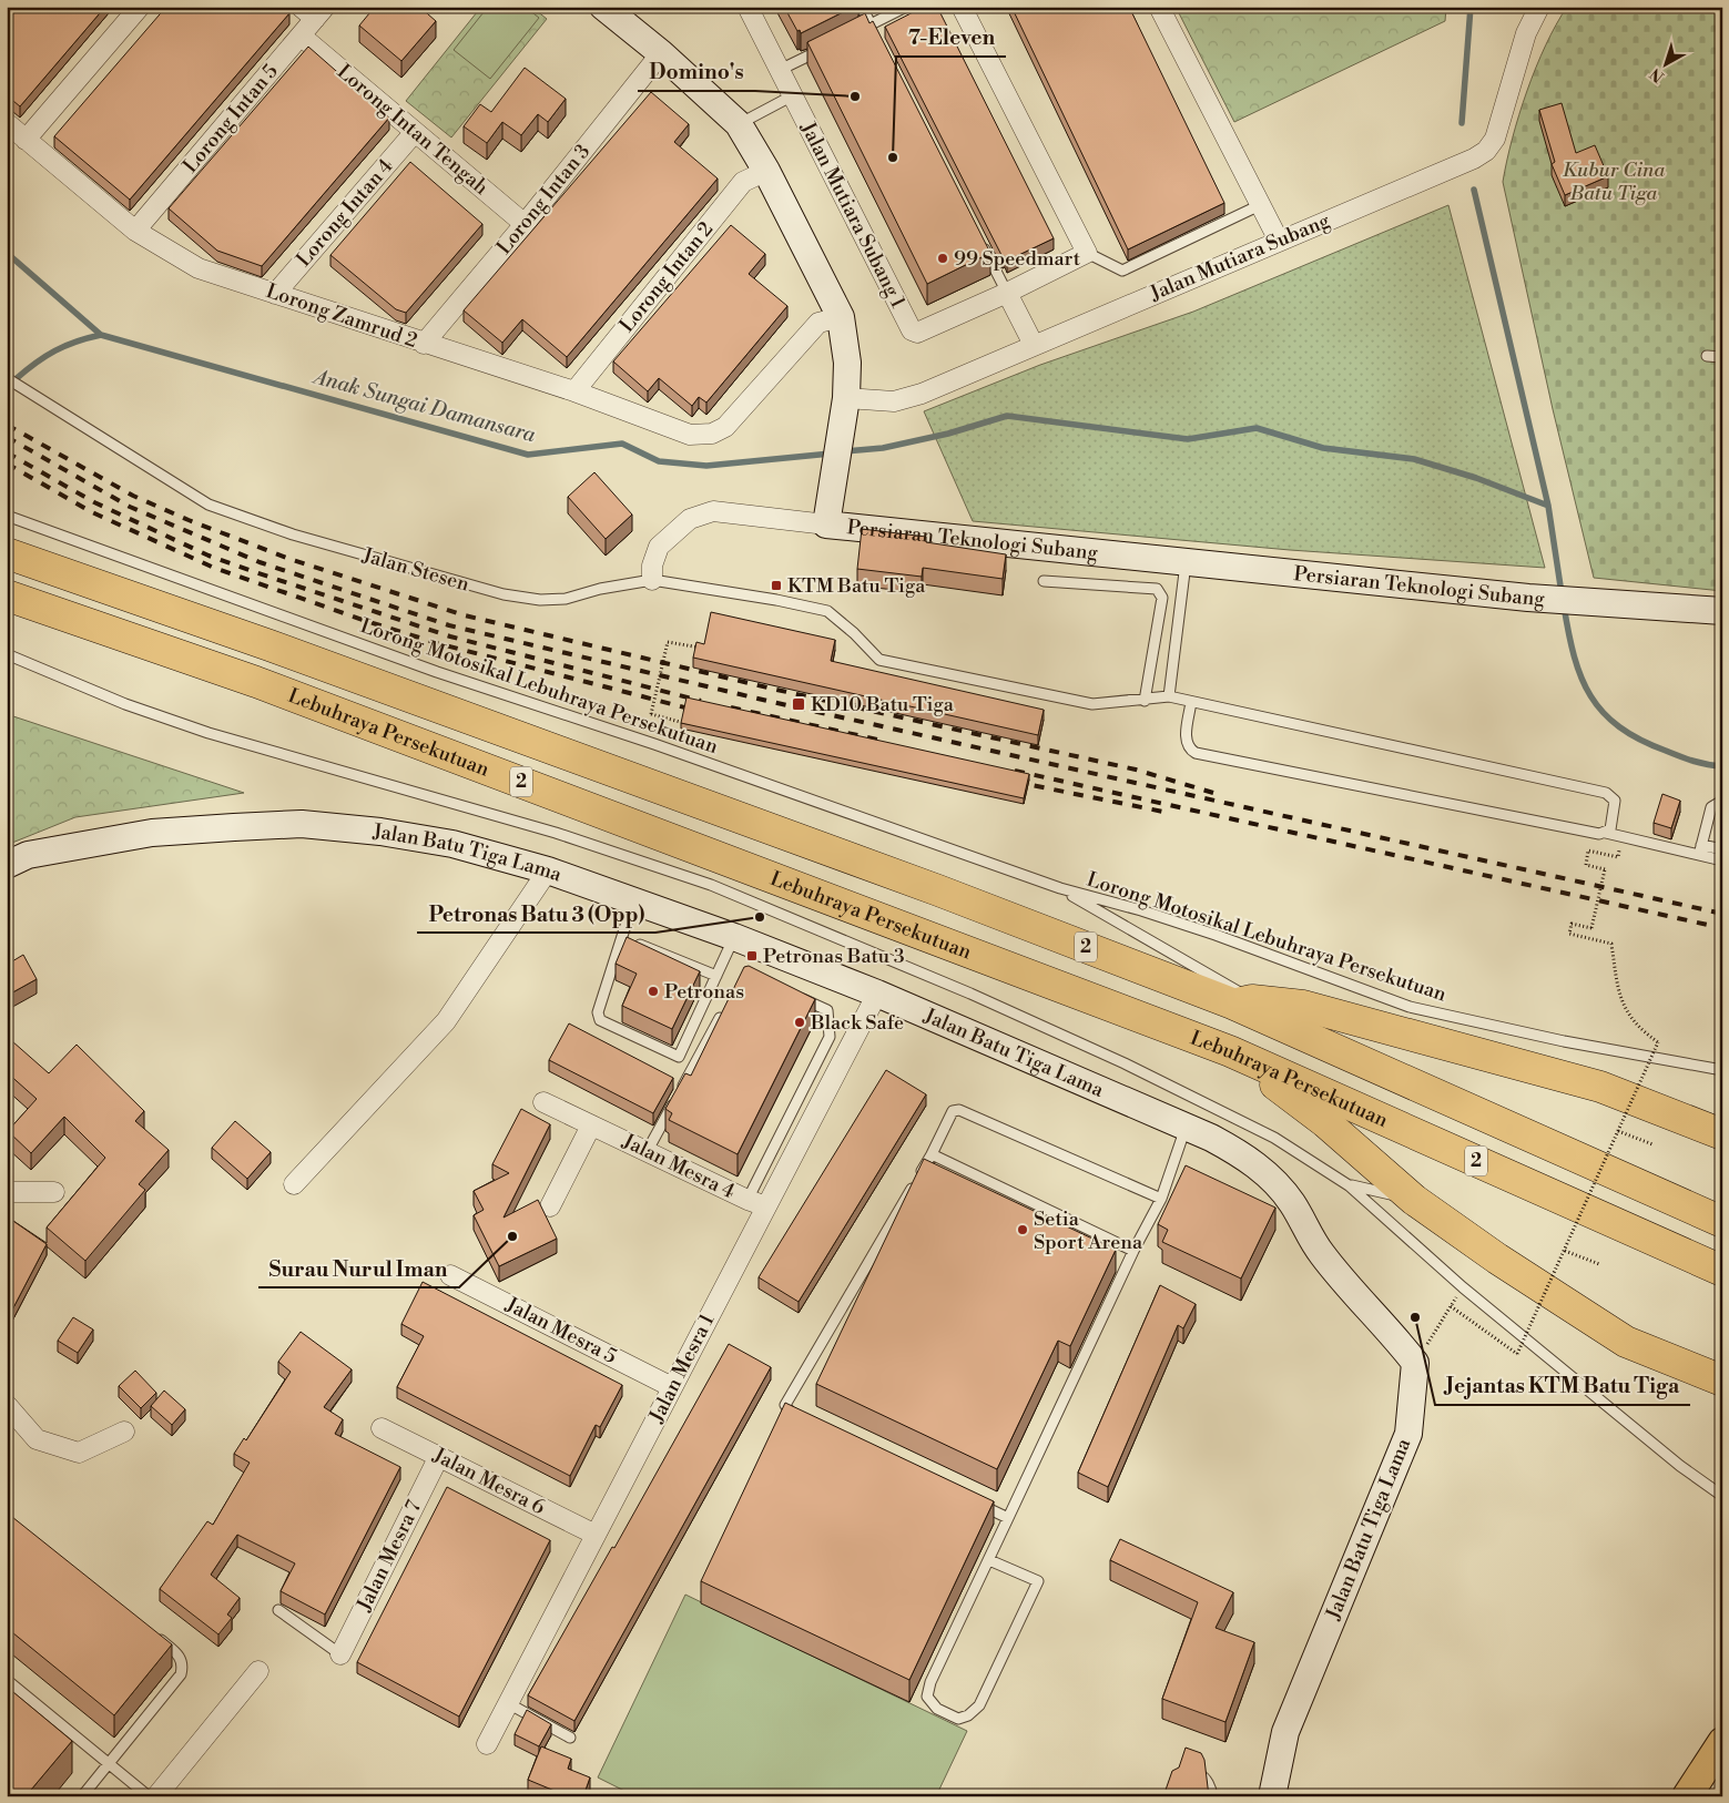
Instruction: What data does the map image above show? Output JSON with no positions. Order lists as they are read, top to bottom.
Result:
{
  "streets": {
    "highway": ["Lebuhraya Persekutuan", "2"],
    "street": [
      "Lorong Intan 5",
      "Lorong Intan Tengah",
      "Lorong Intan 3",
      "Lorong Intan 4",
      "Jalan Mutiara Subang 1",
      "Jalan Mutiara Subang",
      "Lorong Intan 2",
      "Lorong Zamrud 2",
      "Persiaran Teknologi Subang",
      "Jalan Batu Tiga Lama",
      "Jalan Mesra 4",
      "Jalan Mesra 5",
      "Jalan Mesra 1",
      "Jalan Mesra 6",
      "Jalan Mesra 7"
    ],
    "lane": ["Jalan Stesen", "Lorong Motosikal Lebuhraya Persekutuan"]
  },
  "crossings": [
    ["Lorong Intan 5", "Lorong Intan Tengah"],
    ["Lorong Intan 5", "Lorong Zamrud 2"],
    ["Lorong Intan Tengah", "Lorong Intan 3"],
    ["Lorong Intan Tengah", "Lorong Intan 4"],
    ["Lorong Intan 3", "Lorong Zamrud 2"],
    ["Lorong Intan 3", "Persiaran Teknologi Subang"],
    ["Lorong Intan 4", "Lorong Zamrud 2"],
    ["Jalan Mutiara Subang", "Persiaran Teknologi Subang"],
    ["Lorong Intan 2", "Lorong Zamrud 2"],
    ["Lorong Intan 2", "Persiaran Teknologi Subang"],
    ["Lorong Zamrud 2", "Persiaran Teknologi Subang"],
    ["Lorong Motosikal Lebuhraya Persekutuan", "Lebuhraya Persekutuan"],
    ["Jalan Batu Tiga Lama", "Jalan Mesra 1"],
    ["Jalan Mesra 4", "Jalan Mesra 1"],
    ["Jalan Mesra 5", "Jalan Mesra 1"],
    ["Jalan Mesra 1", "Jalan Mesra 6"],
    ["Jalan Mesra 6", "Jalan Mesra 7"]
  ],
  "water": ["Anak Sungai Damansara"],
  "parks": ["Kubur Cina Batu Tiga"],
  "places": {
    "other": [
      "Domino's",
      "7-Eleven",
      "99 Speedmart",
      "Petronas Batu 3 (Opp)",
      "Petronas",
      "Black Safe",
      "Setia Sport Arena",
      "Surau Nurul Iman",
      "Jejantas KTM Batu Tiga"
    ],
    "transit": ["KTM Batu Tiga", "KD10 Batu Tiga", "Petronas Batu 3"]
  },
  "north": "bottom left"
}
